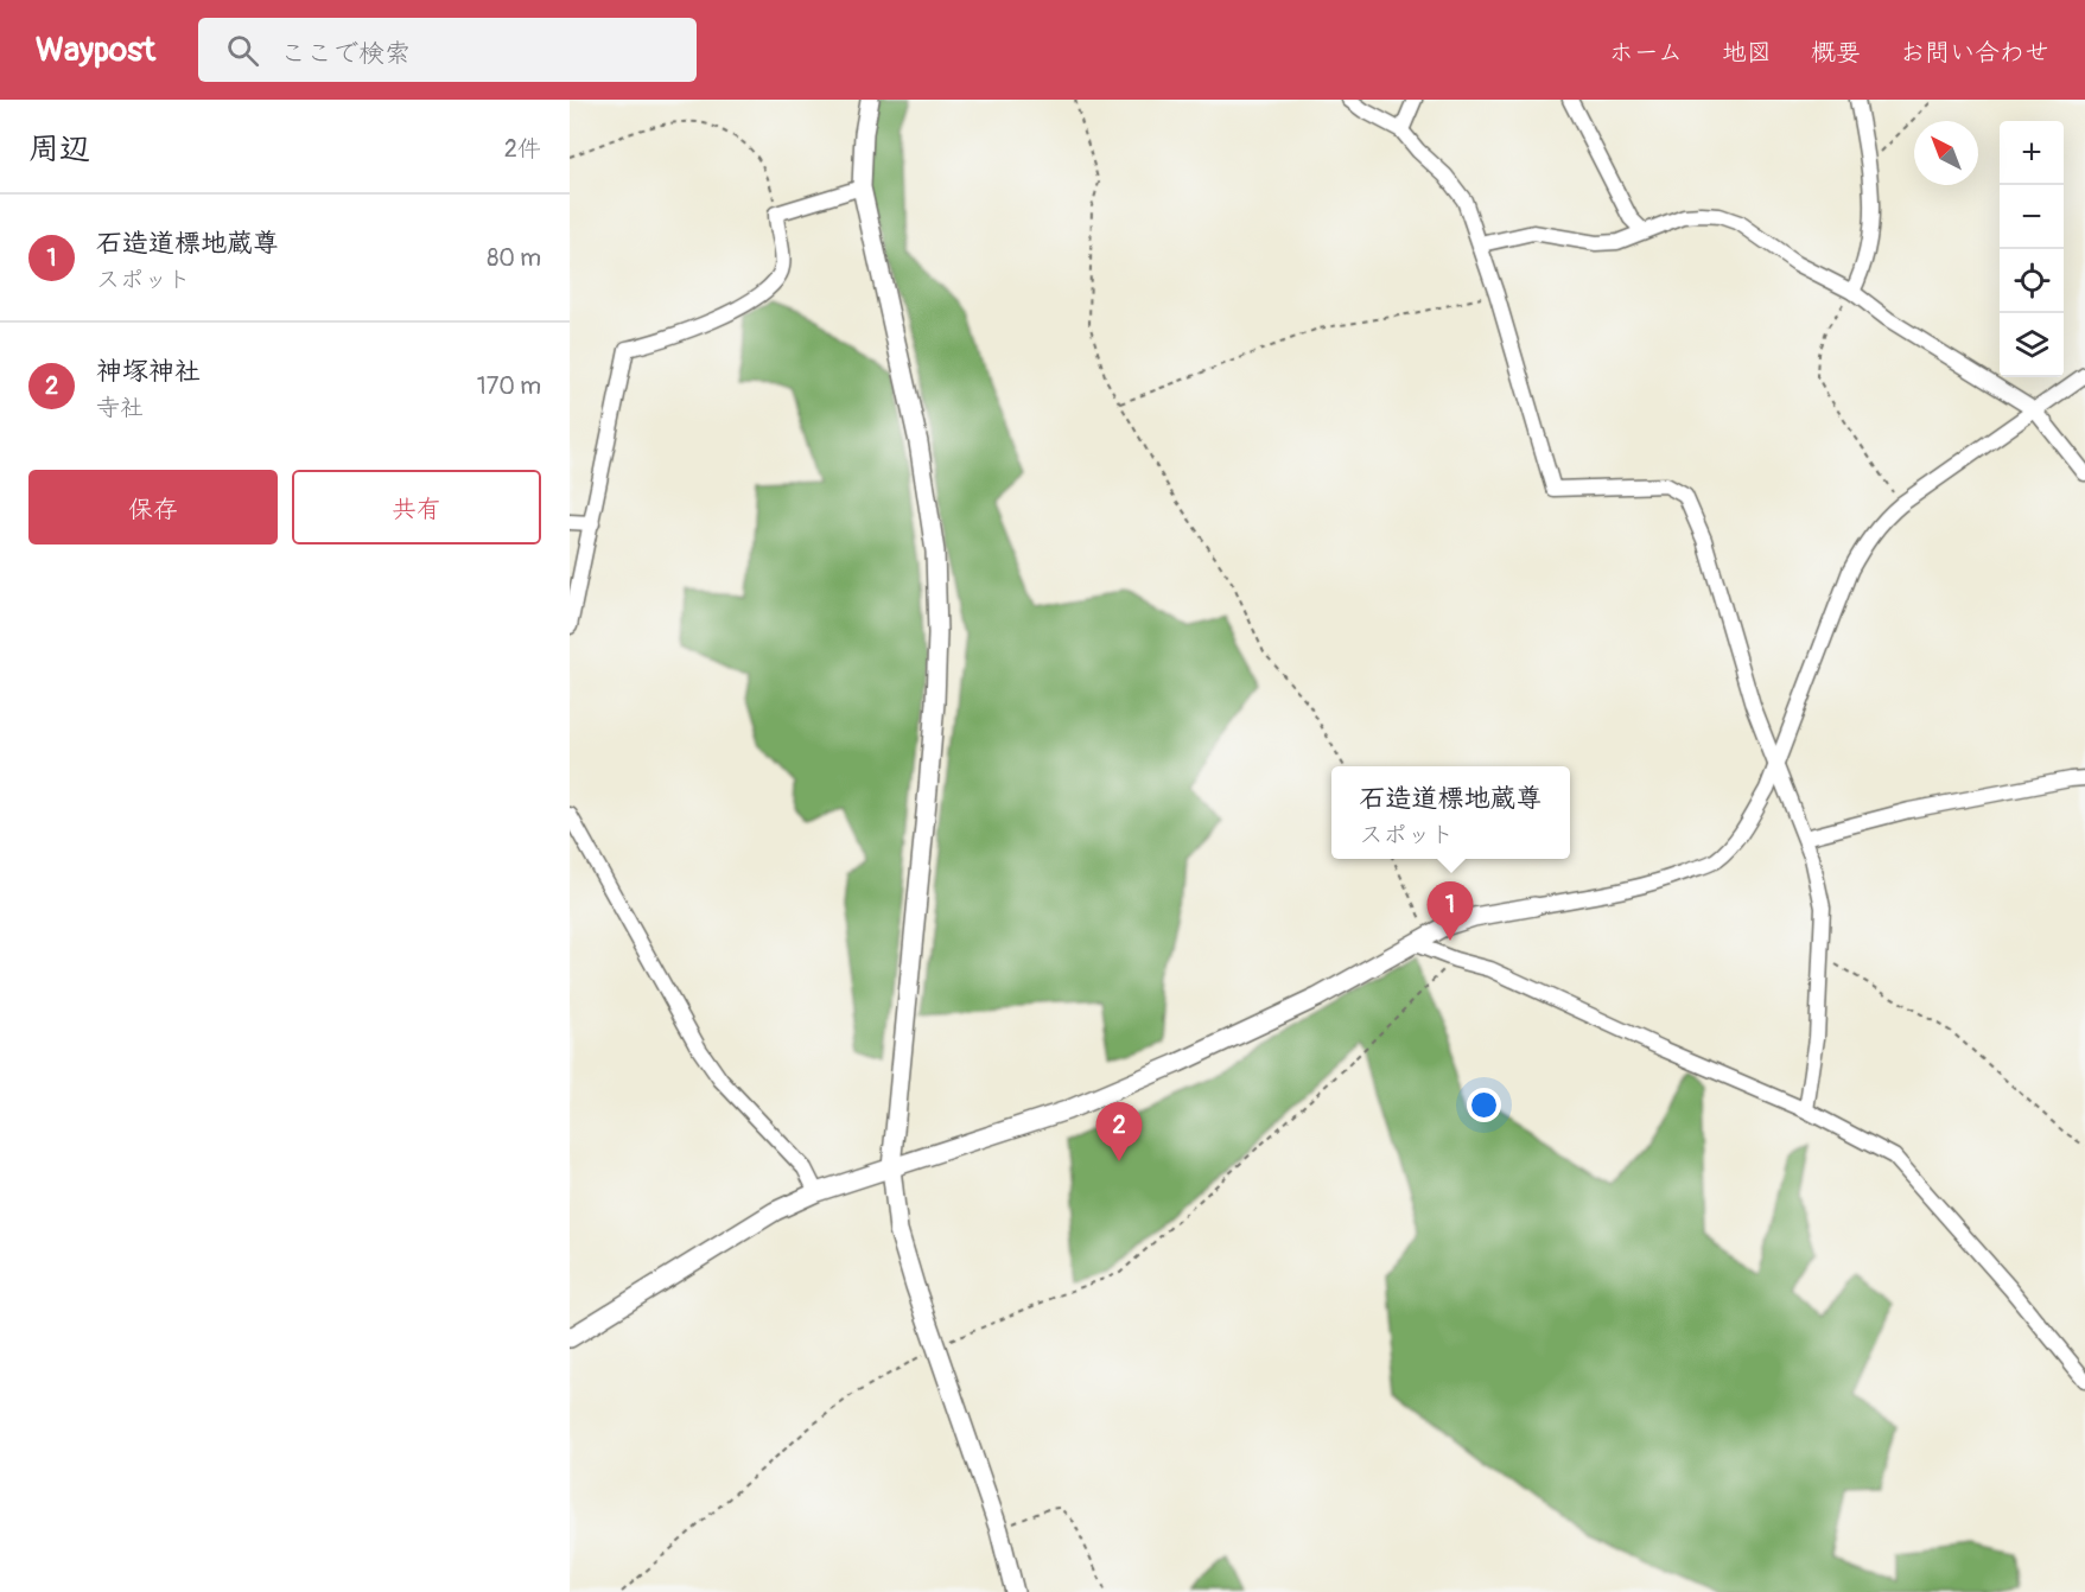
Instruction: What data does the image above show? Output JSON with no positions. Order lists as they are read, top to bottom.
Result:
{
  "north": "top left",
  "page": {
    "header": "Waypost",
    "search": "ここで検索",
    "nav": [
      "ホーム",
      "地図",
      "概要",
      "お問い合わせ"
    ],
    "heading": ["周辺", "2件"],
    "map_buttons": ["+", "−"],
    "list": [
      {
        "mark": "1",
        "name": "石造道標地蔵尊",
        "note": "スポット",
        "value": "80 m"
      },
      {
        "mark": "2",
        "name": "神塚神社",
        "note": "寺社",
        "value": "170 m"
      }
    ],
    "buttons": ["保存", "共有"],
    "popup": ["石造道標地蔵尊", "スポット"],
    "pins": ["1", "2"]
  }
}
